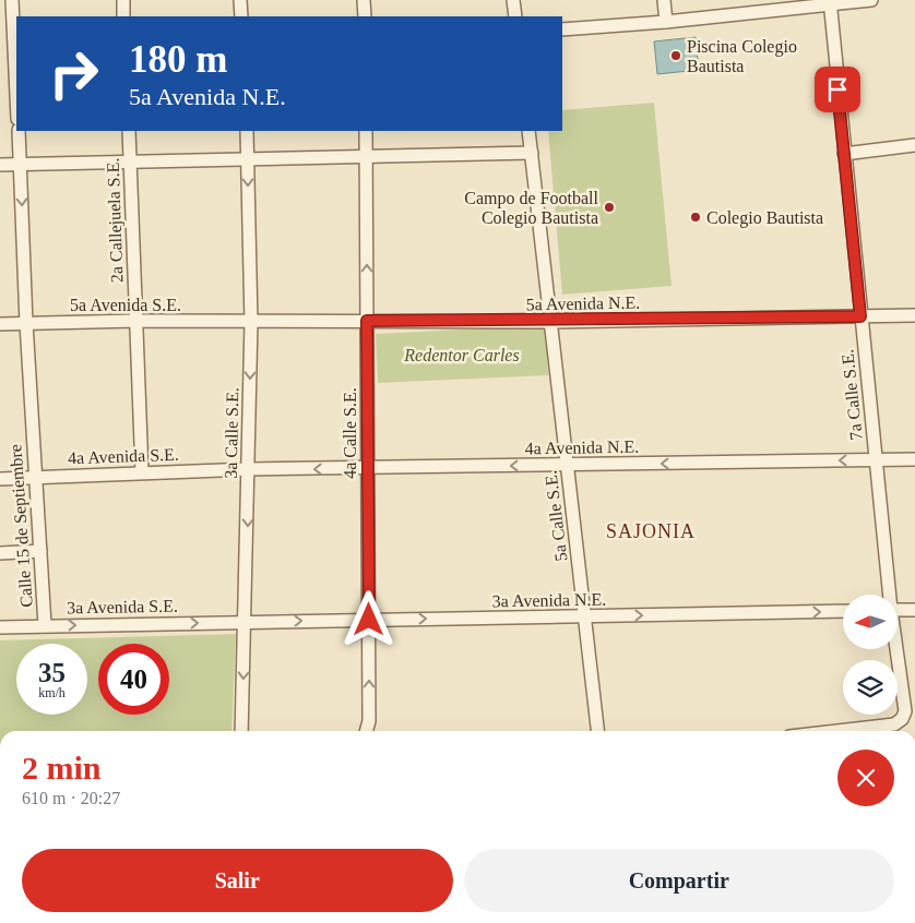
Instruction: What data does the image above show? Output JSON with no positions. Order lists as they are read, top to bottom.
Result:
{
  "streets": {
    "street": [
      "2a Callejuela S.E.",
      "5a Avenida N.E.",
      "5a Avenida S.E.",
      "7a Calle S.E.",
      "3a Calle S.E.",
      "4a Calle S.E.",
      "4a Avenida N.E.",
      "4a Avenida S.E.",
      "5a Calle S.E.",
      "Calle 15 de Septiembre",
      "3a Avenida N.E.",
      "3a Avenida S.E."
    ]
  },
  "crossings": [
    ["2a Callejuela S.E.", "5a Avenida S.E."],
    ["2a Callejuela S.E.", "4a Avenida S.E."],
    ["5a Avenida N.E.", "5a Avenida S.E."],
    ["5a Avenida N.E.", "7a Calle S.E."],
    ["5a Avenida N.E.", "3a Calle S.E."],
    ["5a Avenida N.E.", "4a Calle S.E."],
    ["5a Avenida N.E.", "5a Calle S.E."],
    ["5a Avenida S.E.", "3a Calle S.E."],
    ["5a Avenida S.E.", "Calle 15 de Septiembre"],
    ["7a Calle S.E.", "4a Avenida N.E."],
    ["3a Calle S.E.", "4a Avenida N.E."],
    ["3a Calle S.E.", "4a Avenida S.E."],
    ["3a Calle S.E.", "3a Avenida N.E."],
    ["3a Calle S.E.", "3a Avenida S.E."],
    ["4a Calle S.E.", "4a Avenida N.E."],
    ["4a Calle S.E.", "3a Avenida N.E."],
    ["4a Avenida N.E.", "4a Avenida S.E."],
    ["4a Avenida N.E.", "5a Calle S.E."],
    ["4a Avenida S.E.", "Calle 15 de Septiembre"],
    ["5a Calle S.E.", "3a Avenida N.E."],
    ["Calle 15 de Septiembre", "3a Avenida S.E."],
    ["3a Avenida N.E.", "3a Avenida S.E."]
  ],
  "one_way": [
    "3a Calle S.E.",
    "4a Calle S.E.",
    "4a Avenida N.E.",
    "3a Avenida N.E.",
    "3a Avenida S.E."
  ],
  "districts": ["SAJONIA"],
  "parks": ["Redentor Carles"],
  "places": ["Piscina Colegio Bautista", "Campo de Football Colegio Bautista", "Colegio Bautista"],
  "north": "left",
  "page": {
    "turn": ["180 m", "5a Avenida N.E."],
    "speed": "35 km/h",
    "limit": "40",
    "heading": ["2 min", "610 m · 20:27"],
    "buttons": ["Salir", "Compartir"]
  }
}
